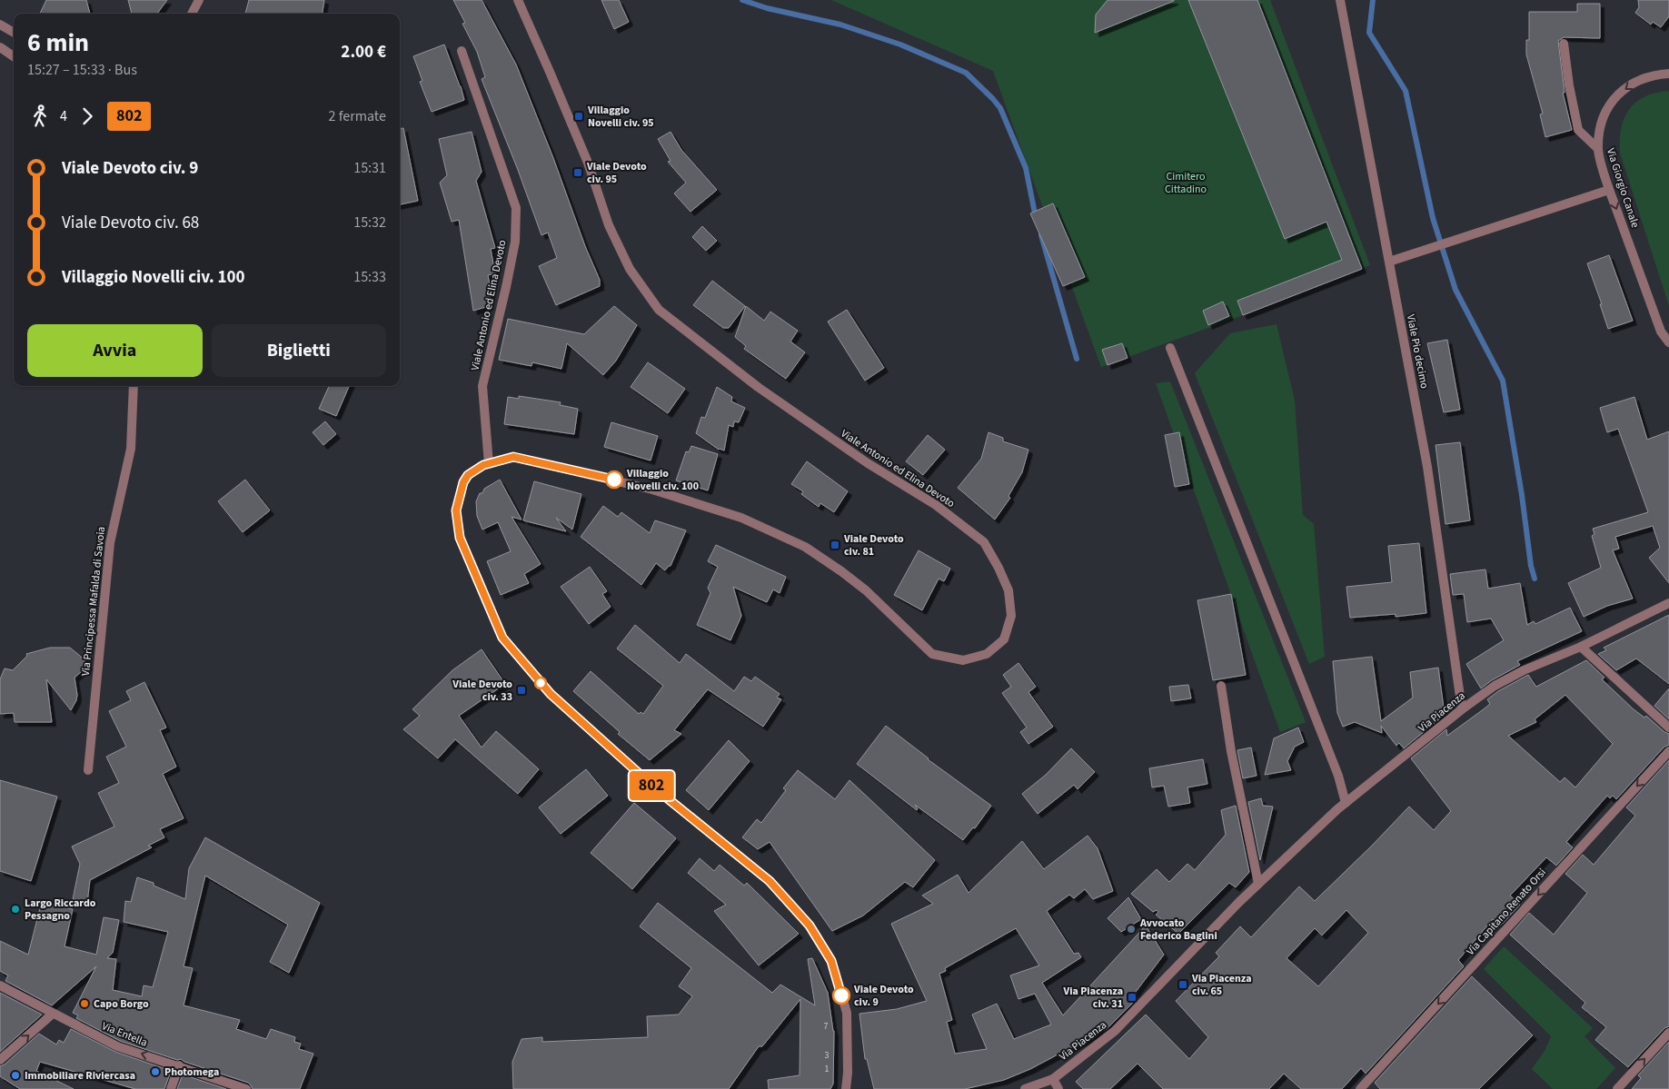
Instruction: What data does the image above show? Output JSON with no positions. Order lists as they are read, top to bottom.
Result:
{
  "streets": {
    "street": [
      "Via Giorgio Canale",
      "Viale Antonio ed Elina Devoto",
      "Viale Pio decimo",
      "Via Principessa Mafalda di Savoia",
      "Via Piacenza",
      "Via Capitano Renato Orsi",
      "Via Entella"
    ]
  },
  "crossings": [
    ["Viale Pio decimo", "Via Piacenza"]
  ],
  "one_way": ["Via Capitano Renato Orsi", "Via Entella"],
  "parks": ["Cimitero Cittadino"],
  "places": {
    "transit": [
      "Villaggio Novelli civ. 95",
      "Viale Devoto civ. 95",
      "Viale Devoto civ. 81",
      "Viale Devoto civ. 33",
      "Via Piacenza civ. 65",
      "Via Piacenza civ. 31"
    ],
    "other": [
      "Villaggio Novelli civ. 100",
      "Largo Riccardo Pessagno",
      "Avvocato Federico Baglini",
      "Viale Devoto civ. 9",
      "Capo Borgo",
      "Photomega",
      "Immobiliare Riviercasa"
    ]
  },
  "lines": ["bus line 802"],
  "house_numbers": ["7", "3", "1"],
  "page": {
    "on_map": "802",
    "heading": ["6 min", "15:27 – 15:33 · Bus", "2.00 €"],
    "legs": ["4", "802", "2 fermate"],
    "list": [
      {
        "name": "Viale Devoto civ. 9",
        "value": "15:31"
      },
      {
        "name": "Viale Devoto civ. 68",
        "value": "15:32"
      },
      {
        "name": "Villaggio Novelli civ. 100",
        "value": "15:33"
      }
    ],
    "buttons": ["Avvia", "Biglietti"]
  }
}
